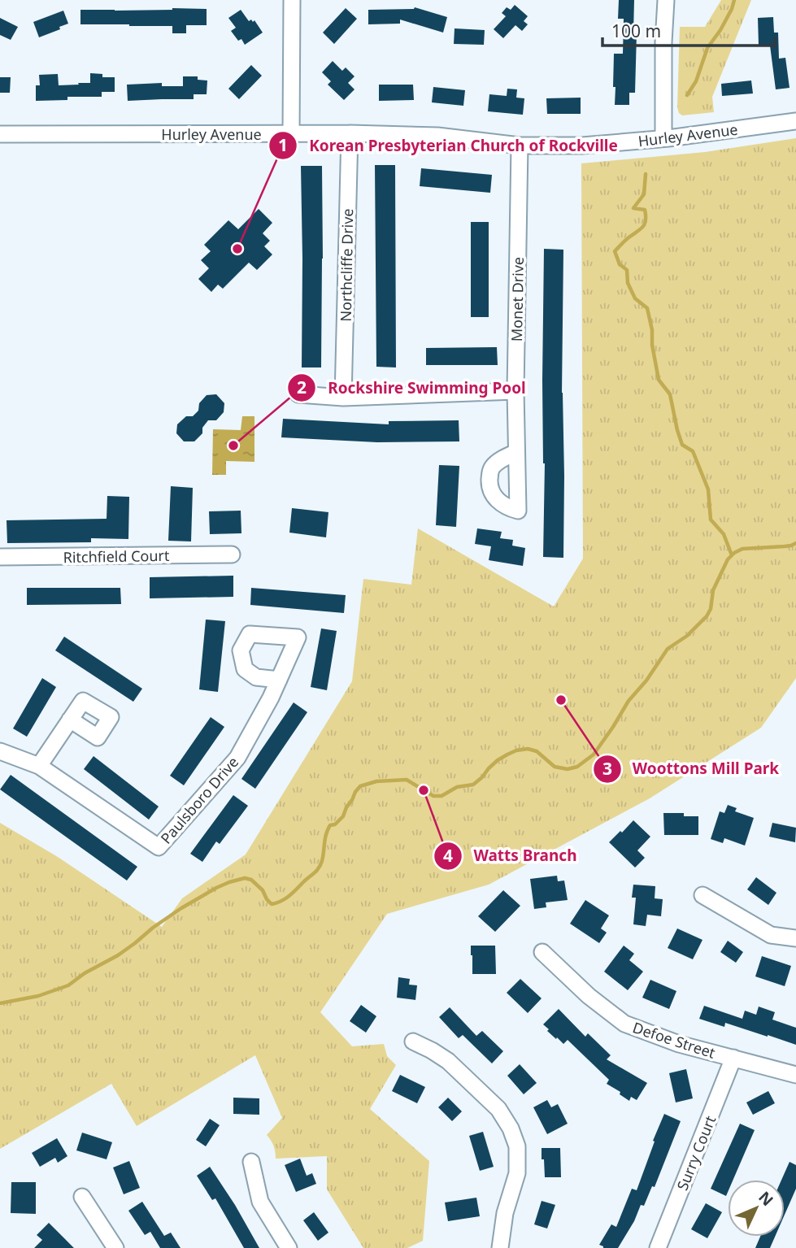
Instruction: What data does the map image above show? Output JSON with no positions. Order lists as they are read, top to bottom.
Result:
{
  "streets": {
    "street": [
      "Hurley Avenue",
      "Northcliffe Drive",
      "Monet Drive",
      "Ritchfield Court",
      "Paulsboro Drive",
      "Defoe Street",
      "Surry Court"
    ]
  },
  "crossings": [
    ["Hurley Avenue", "Northcliffe Drive"],
    ["Hurley Avenue", "Monet Drive"],
    ["Defoe Street", "Surry Court"]
  ],
  "places": [
    "Korean Presbyterian Church of Rockville",
    "Rockshire Swimming Pool",
    "Woottons Mill Park",
    "Watts Branch"
  ],
  "scale_bar": "100 m",
  "north": "top right"
}
